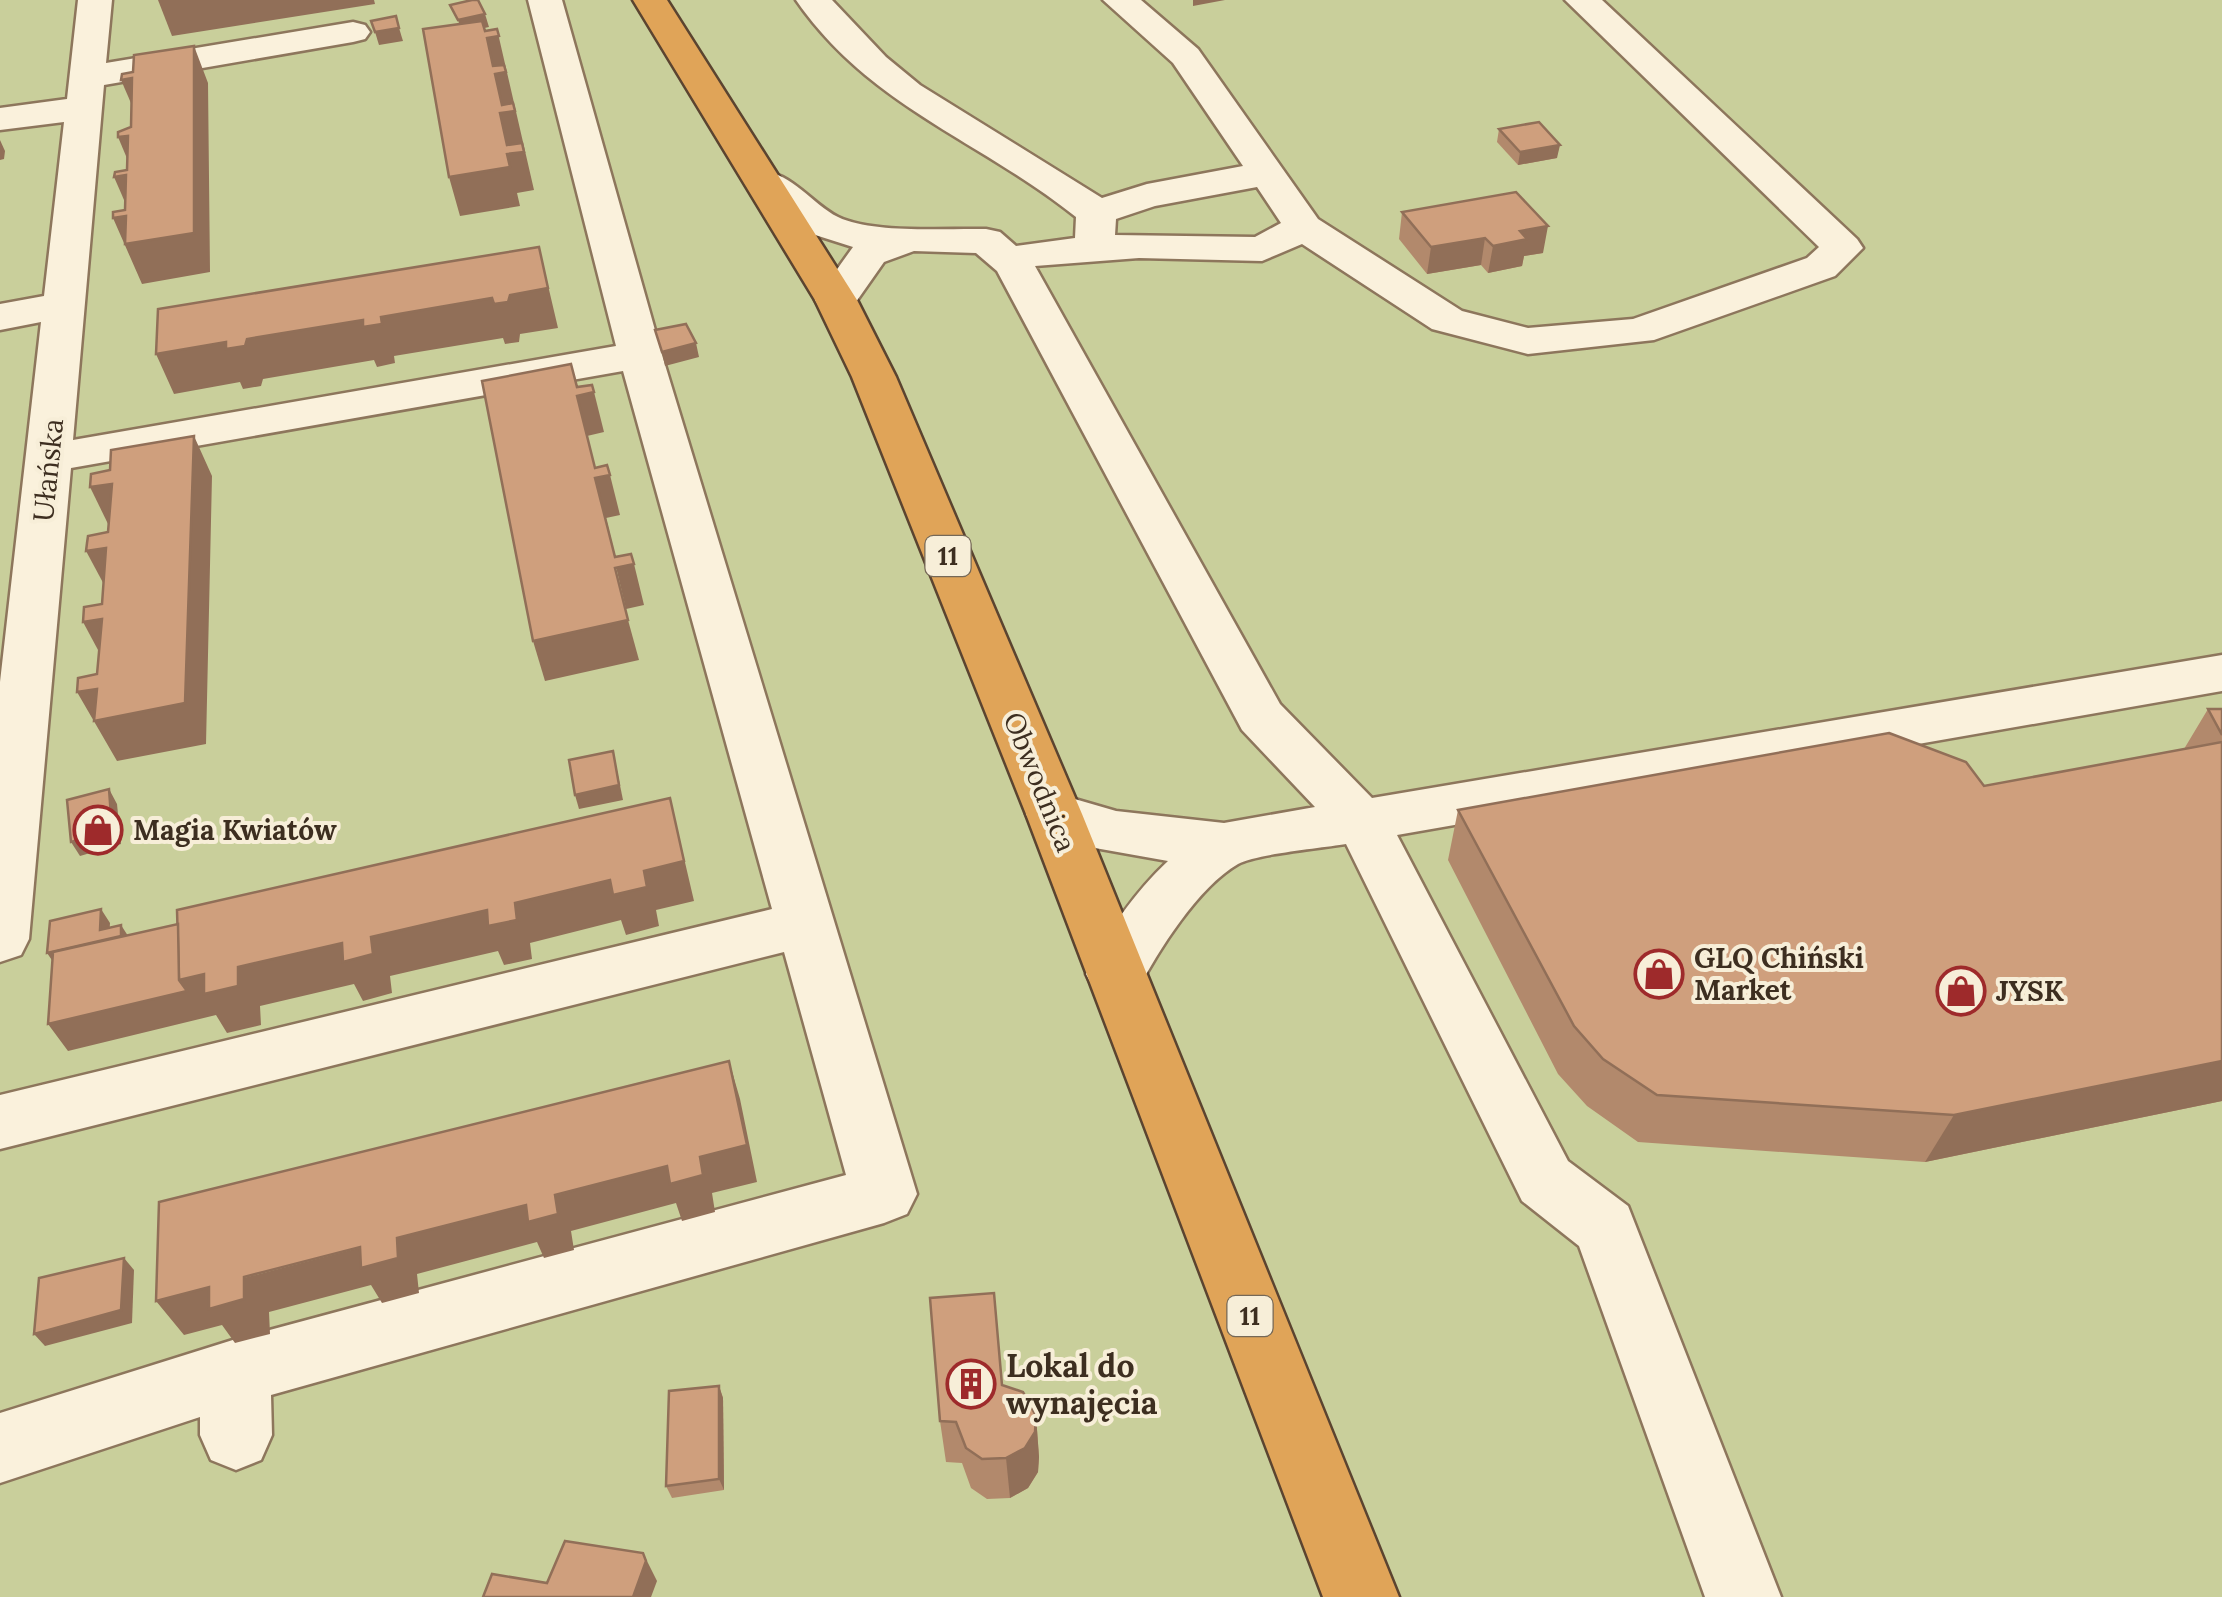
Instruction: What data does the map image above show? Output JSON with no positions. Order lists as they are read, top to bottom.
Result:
{
  "streets": {
    "highway": ["11", "Obwodnica"],
    "street": ["Ułańska"]
  },
  "places": {
    "shop": ["Magia Kwiatów", "GLQ Chiński Market", "JYSK"],
    "building": ["Lokal do wynajęcia"]
  }
}
